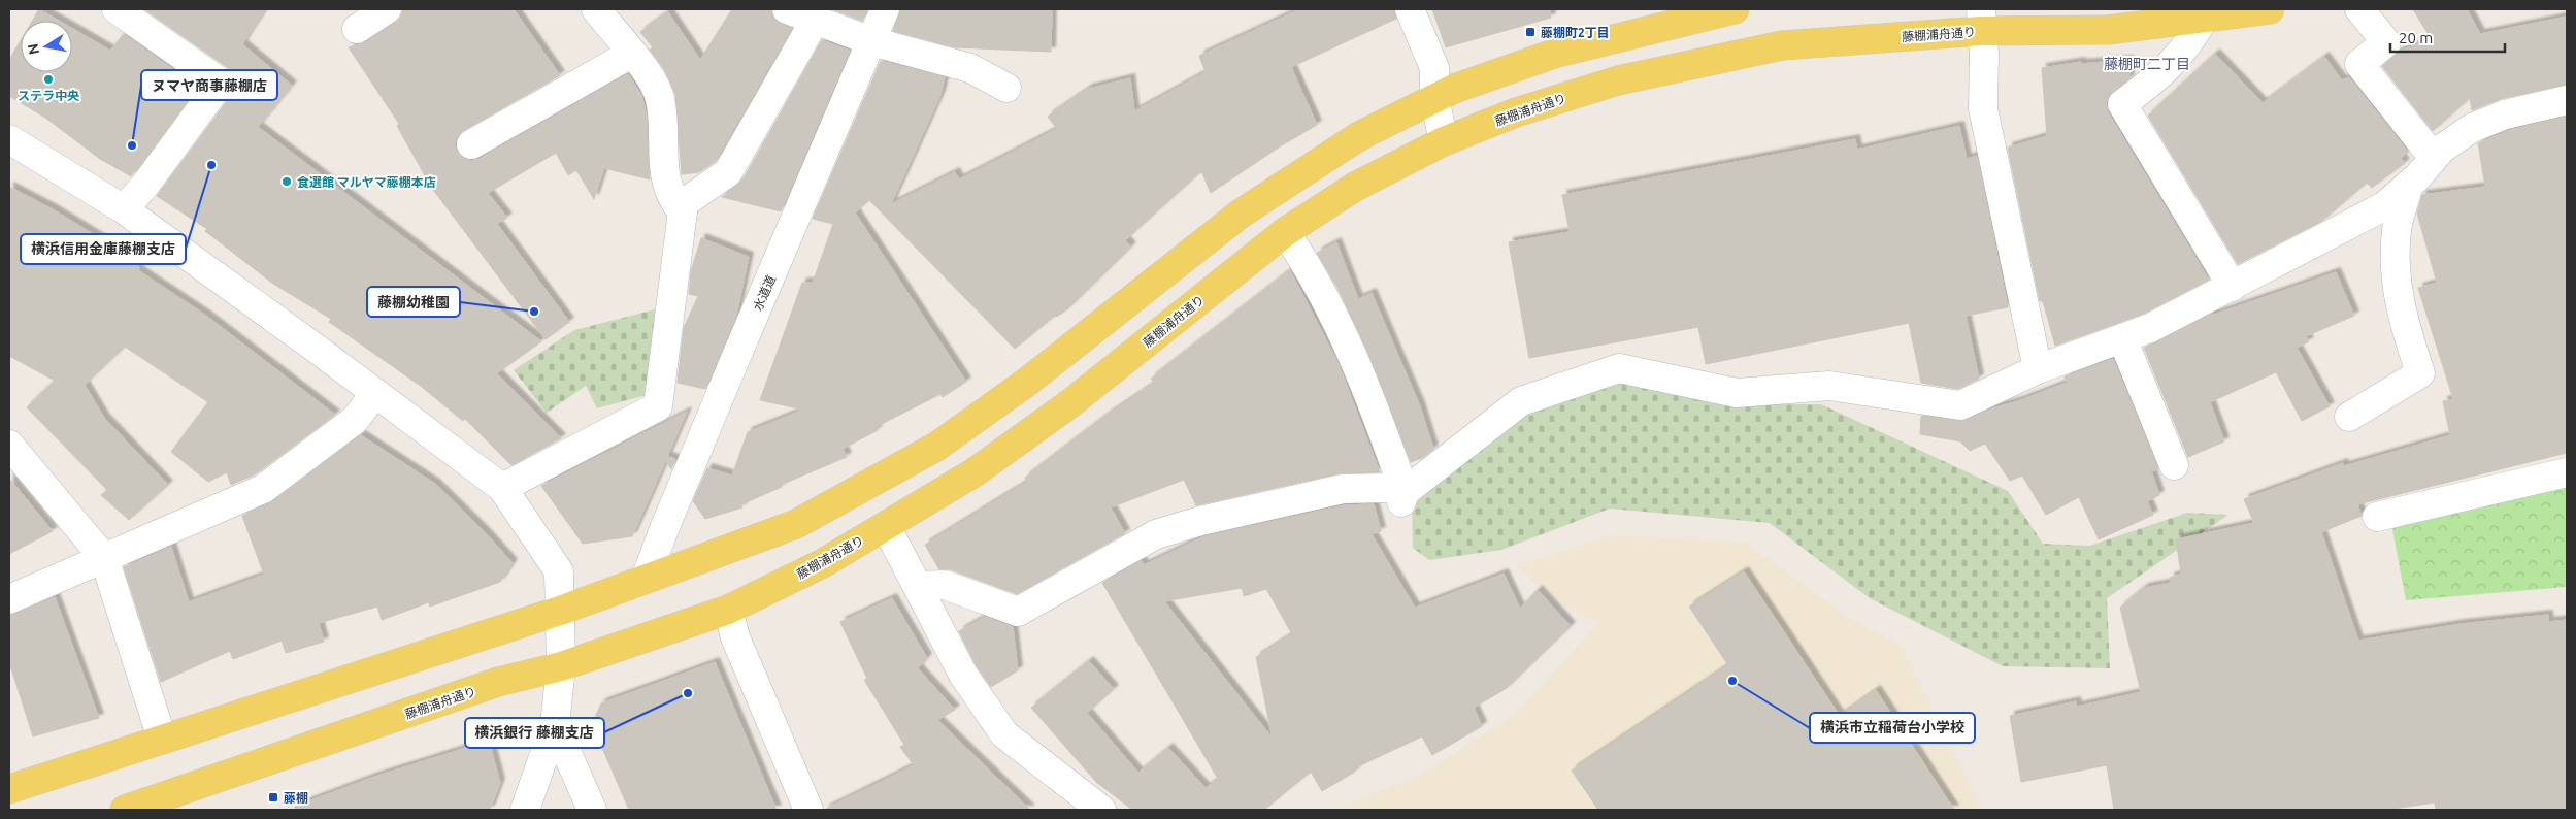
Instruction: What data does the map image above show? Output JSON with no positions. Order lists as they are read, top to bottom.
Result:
{
  "streets": {
    "main road": ["藤棚浦舟通り"],
    "street": ["水道道"]
  },
  "districts": ["藤棚町二丁目"],
  "places": {
    "transit": ["藤棚町2丁目", "藤棚"],
    "other": [
      "ステラ中央",
      "ヌマヤ商事藤棚店",
      "横浜信用金庫藤棚支店",
      "食選館 マルヤマ藤棚本店",
      "藤棚幼稚園",
      "横浜市立稲荷台小学校",
      "横浜銀行 藤棚支店"
    ]
  },
  "scale_bar": "20 m",
  "north": "left"
}
